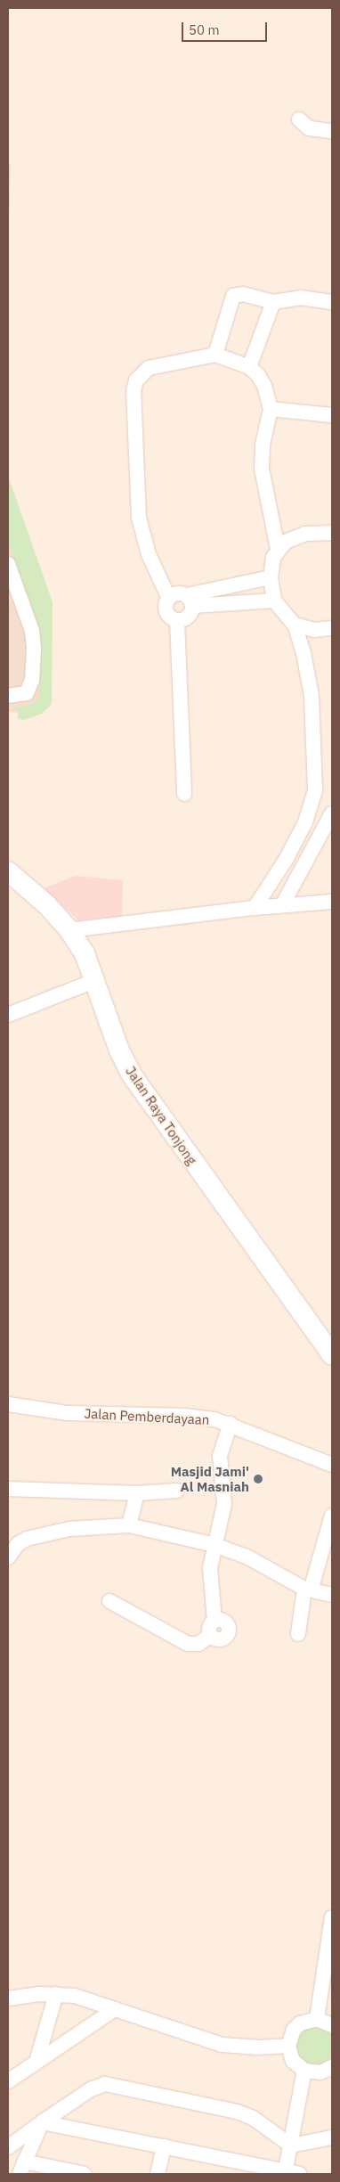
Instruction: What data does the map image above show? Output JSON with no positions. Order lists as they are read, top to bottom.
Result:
{
  "streets": {
    "main road": ["Jalan Raya Tonjong"],
    "street": ["Jalan Pemberdayaan"]
  },
  "places": ["Masjid Jami' Al Masniah"],
  "scale_bar": "50 m"
}
